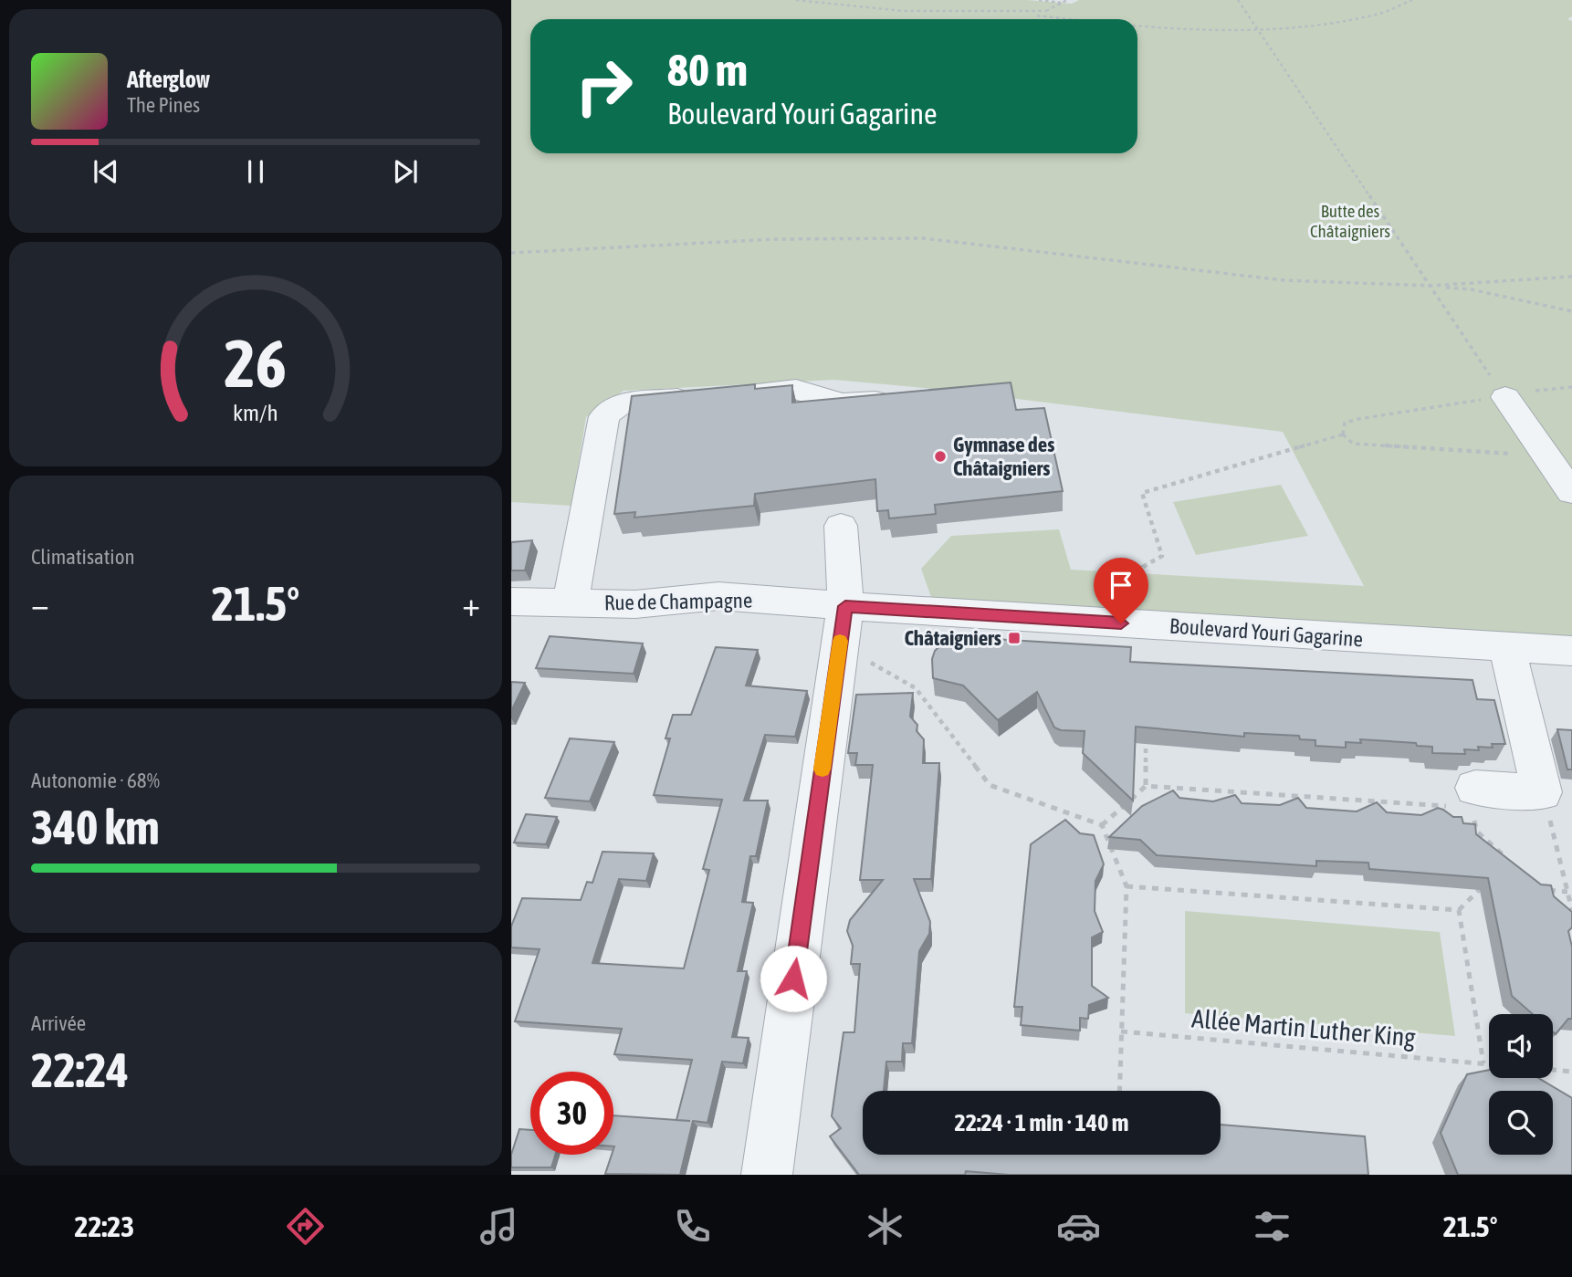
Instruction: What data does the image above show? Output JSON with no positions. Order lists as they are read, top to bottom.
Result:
{
  "streets": {
    "street": ["Rue de Champagne", "Boulevard Youri Gagarine"],
    "path": ["Allée Martin Luther King"]
  },
  "crossings": [
    ["Rue de Champagne", "Boulevard Youri Gagarine"]
  ],
  "parks": ["Butte des Châtaigniers"],
  "places": {
    "other": ["Gymnase des Châtaigniers"],
    "transit": ["Châtaigniers"]
  },
  "page": {
    "turn": ["80 m", "Boulevard Youri Gagarine"],
    "song": ["Afterglow", "The Pines"],
    "tile": [
      "Climatisation",
      ["Autonomie · 68%", "340 km"],
      ["Arrivée", "22:24"]
    ],
    "heat": ["−", "21.5°", "+"],
    "limit": "30",
    "trip": "22:24 · 1 min · 140 m",
    "tabs": ["22:23", "21.5°"],
    "gauge": ["26", "km/h"]
  }
}
